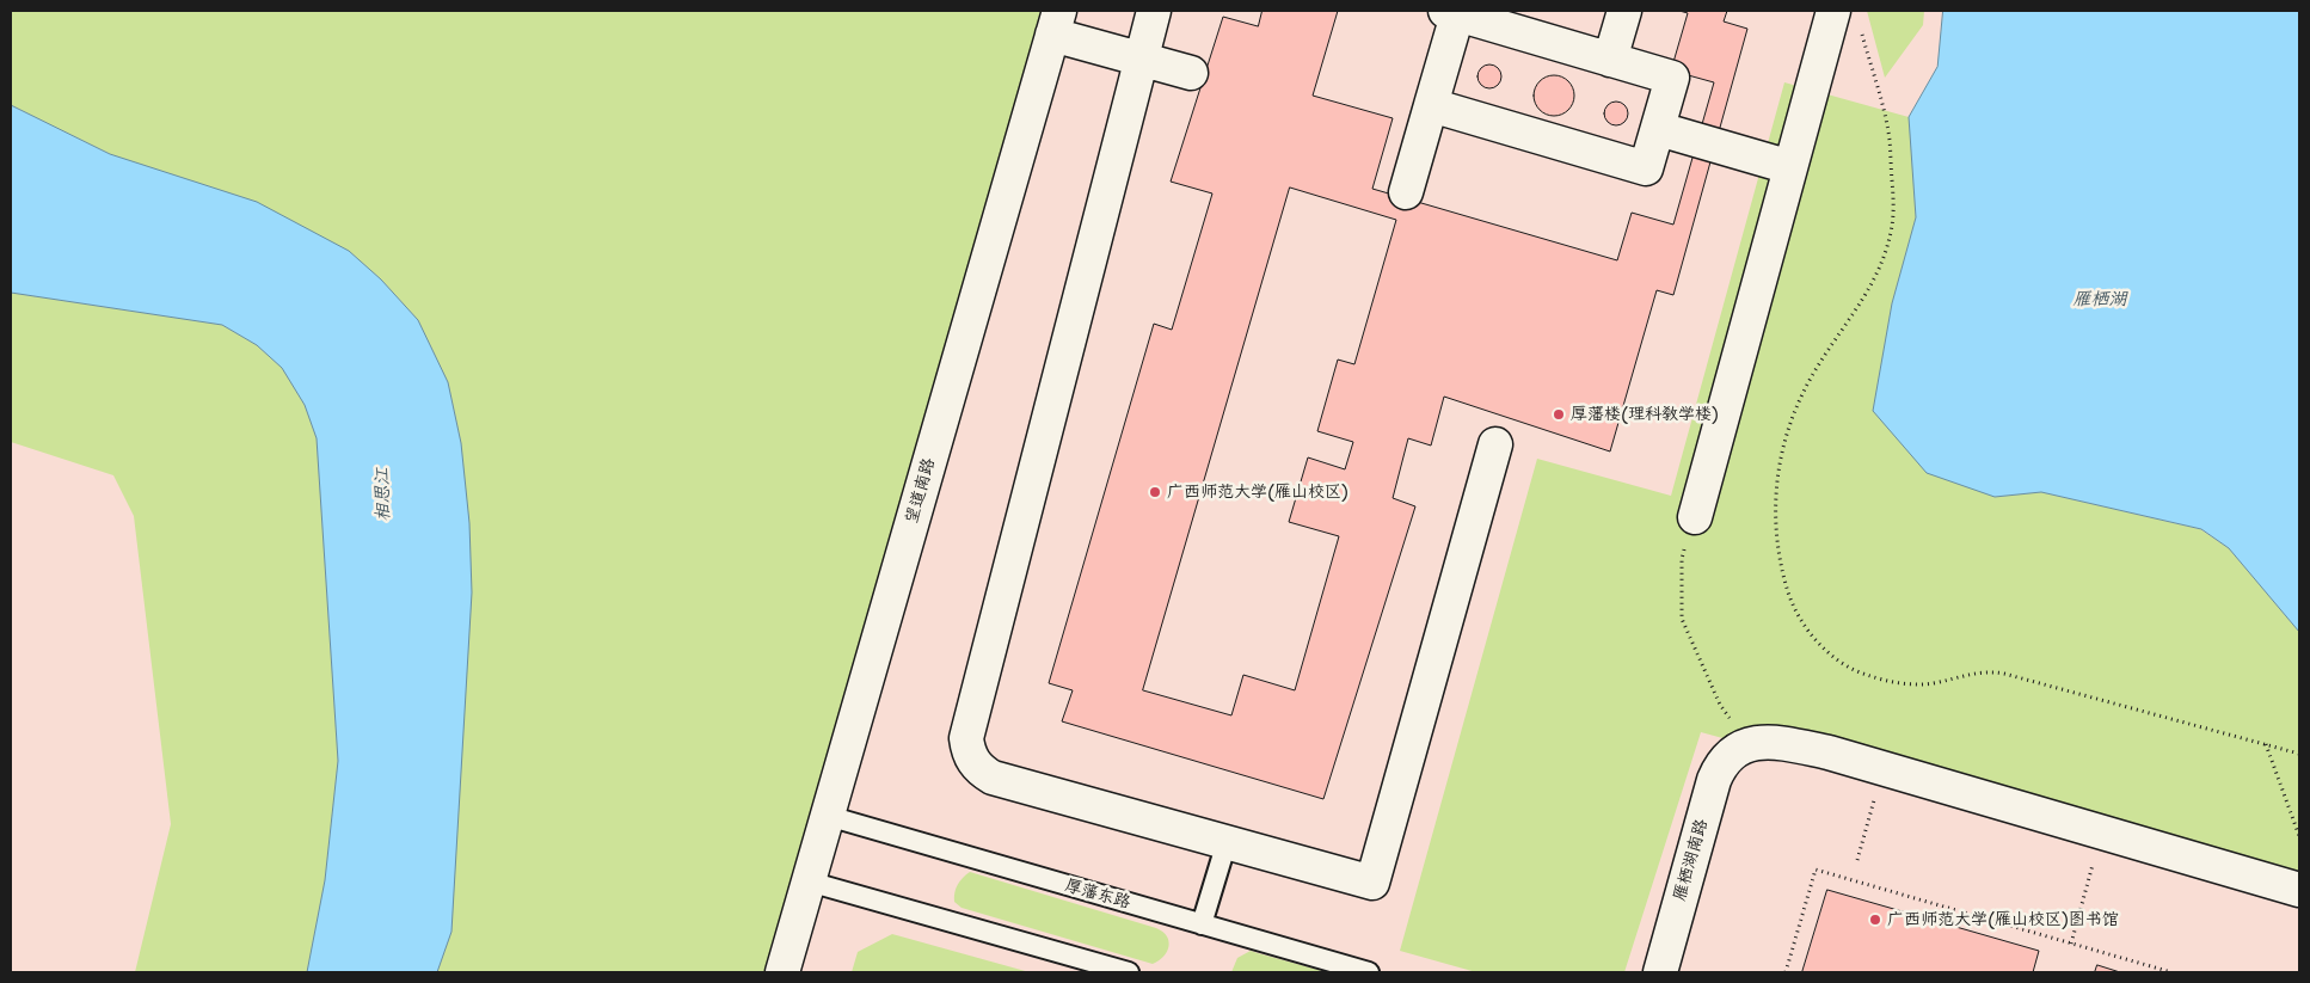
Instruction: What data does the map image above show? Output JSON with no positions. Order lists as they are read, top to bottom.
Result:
{
  "streets": {
    "street": ["望道南路", "雁栖湖南路"],
    "lane": ["厚藩东路"]
  },
  "crossings": [
    ["望道南路", "厚藩东路"]
  ],
  "water": ["雁栖湖", "相思江"],
  "places": ["厚藩楼(理科教学楼)", "广西师范大学(雁山校区)", "广西师范大学(雁山校区)图书馆"]
}
